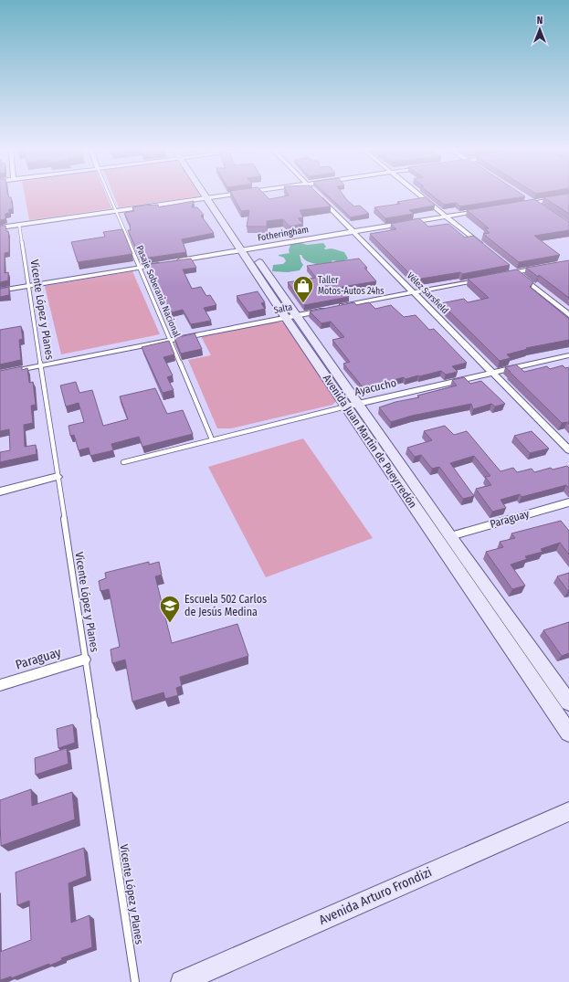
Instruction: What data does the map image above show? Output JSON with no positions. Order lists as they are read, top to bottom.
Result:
{
  "streets": {
    "main road": ["Avenida Juan Martin de Pueyrredón", "Avenida Arturo Frondizi"],
    "street": [
      "Fotheringham",
      "Vélez Sarsfield",
      "Salta",
      "Ayacucho",
      "Paraguay"
    ],
    "lane": ["Pasaje Soberania Nacional", "Vicente López y Planes"]
  },
  "crossings": [
    ["Fotheringham", "Vélez Sarsfield"],
    ["Fotheringham", "Avenida Juan Martin de Pueyrredón"],
    ["Pasaje Soberania Nacional", "Salta"],
    ["Pasaje Soberania Nacional", "Ayacucho"],
    ["Vélez Sarsfield", "Ayacucho"],
    ["Salta", "Vicente López y Planes"],
    ["Salta", "Avenida Juan Martin de Pueyrredón"],
    ["Vicente López y Planes", "Paraguay"],
    ["Ayacucho", "Avenida Juan Martin de Pueyrredón"],
    ["Avenida Juan Martin de Pueyrredón", "Paraguay"]
  ],
  "places": {
    "shop": ["Taller Motos-Autos 24hs"],
    "school or university": ["Escuela 502 Carlos de Jesús Medina"]
  },
  "north": "top"
}
